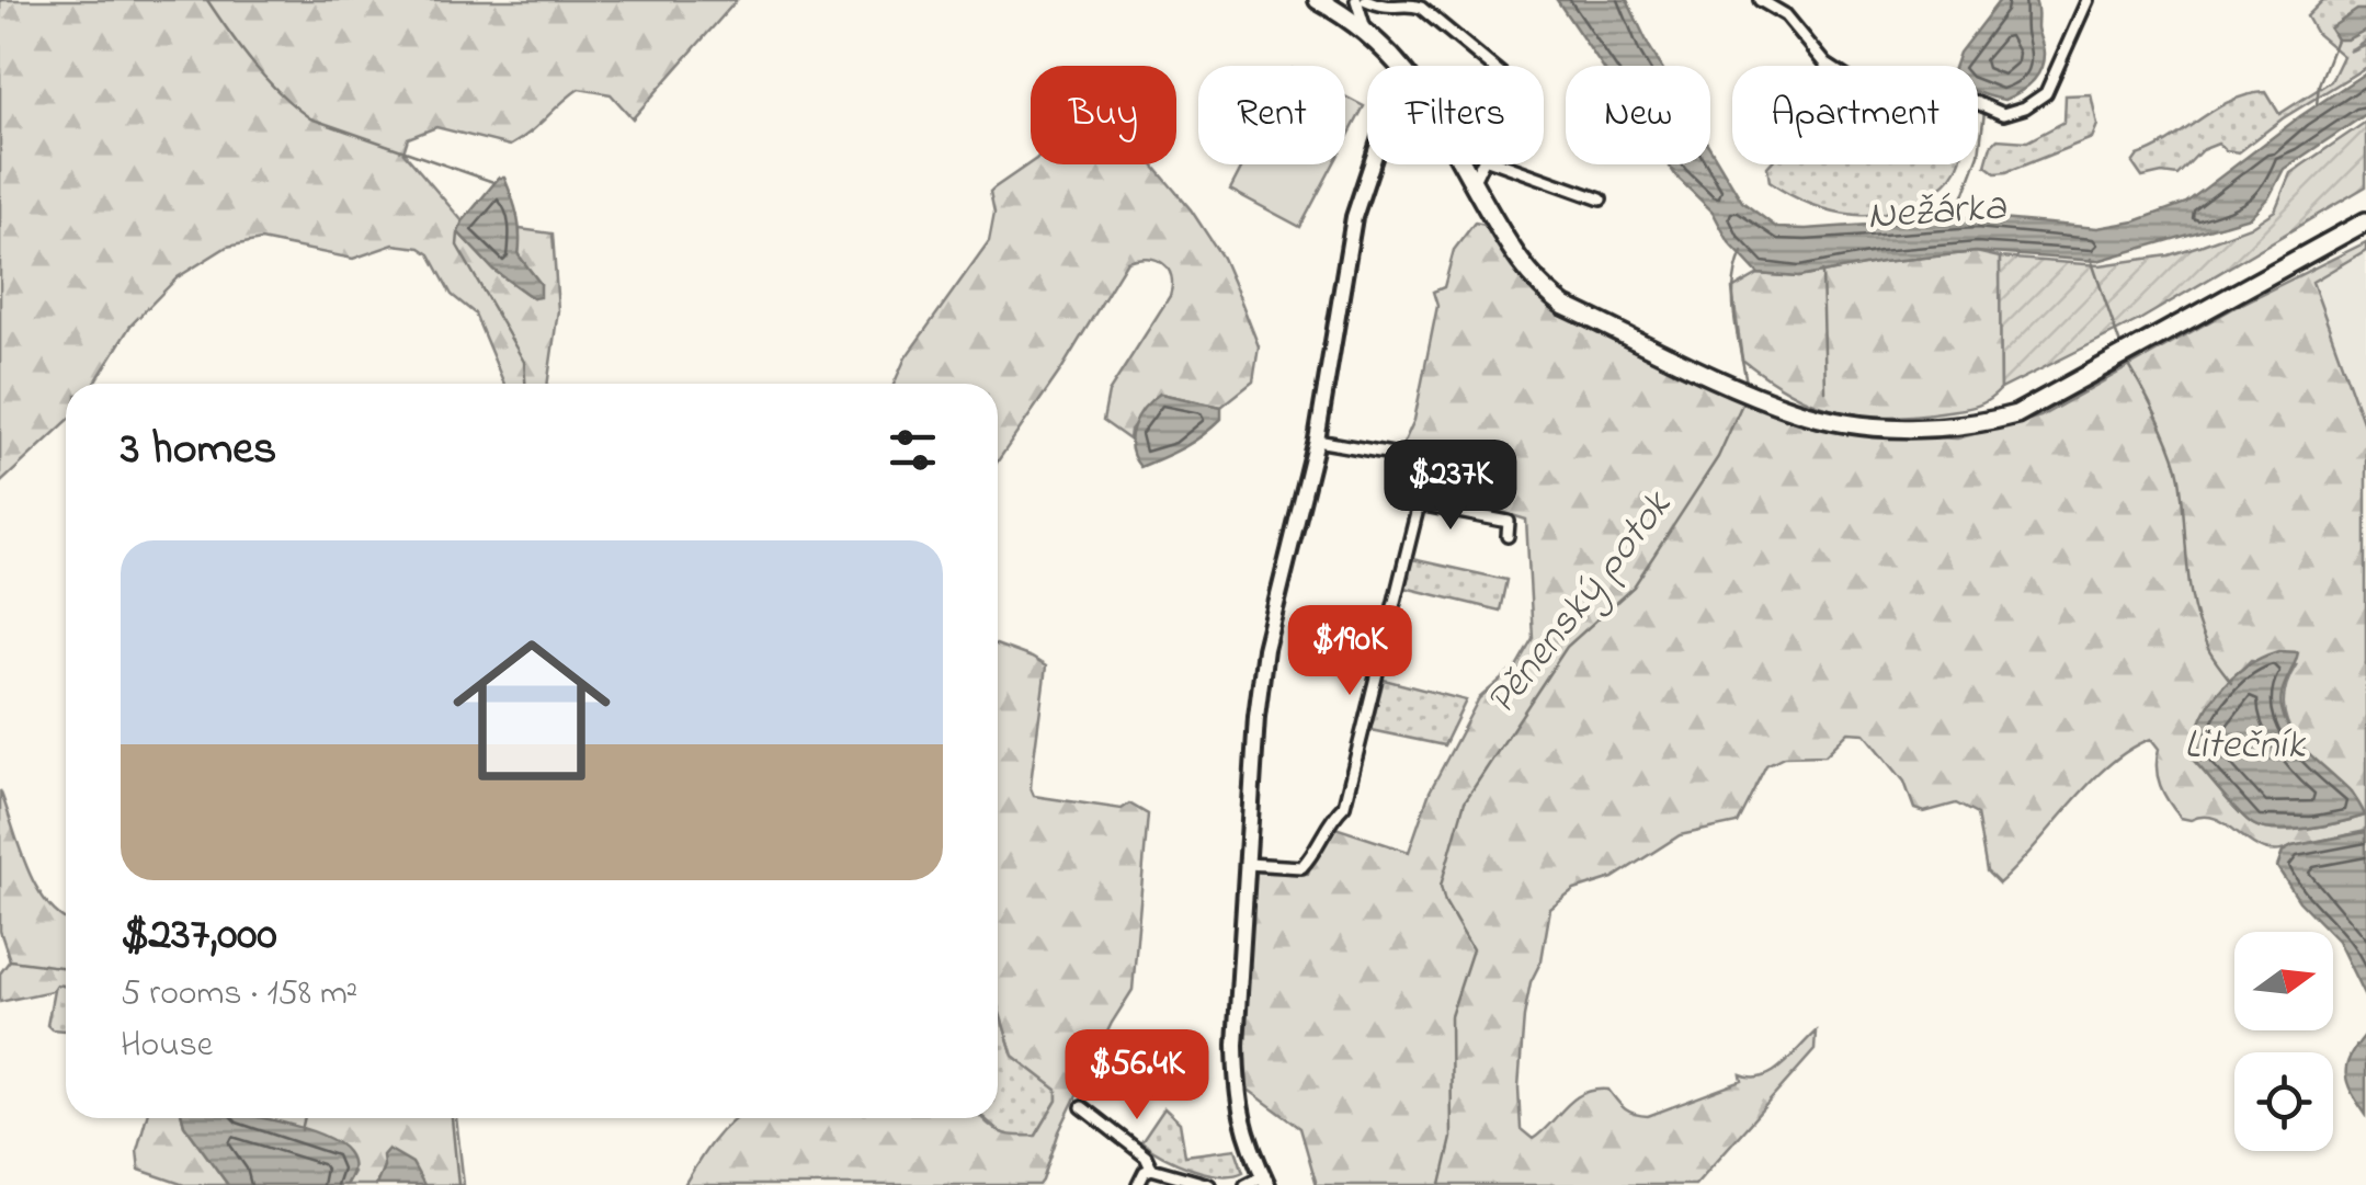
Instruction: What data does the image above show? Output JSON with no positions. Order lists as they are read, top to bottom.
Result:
{
  "water": ["Nežárka", "Pěnenský potok", "Litečník"],
  "north": "right",
  "page": {
    "chip": [
      "Buy",
      "Rent",
      "Filters",
      "New",
      "Apartment"
    ],
    "heading": "3 homes",
    "price": ["$237K", "$190K", "$56.4K"],
    "list": [
      {
        "name": "$237,000",
        "note": "5 rooms · 158 m² · House"
      }
    ]
  }
}
